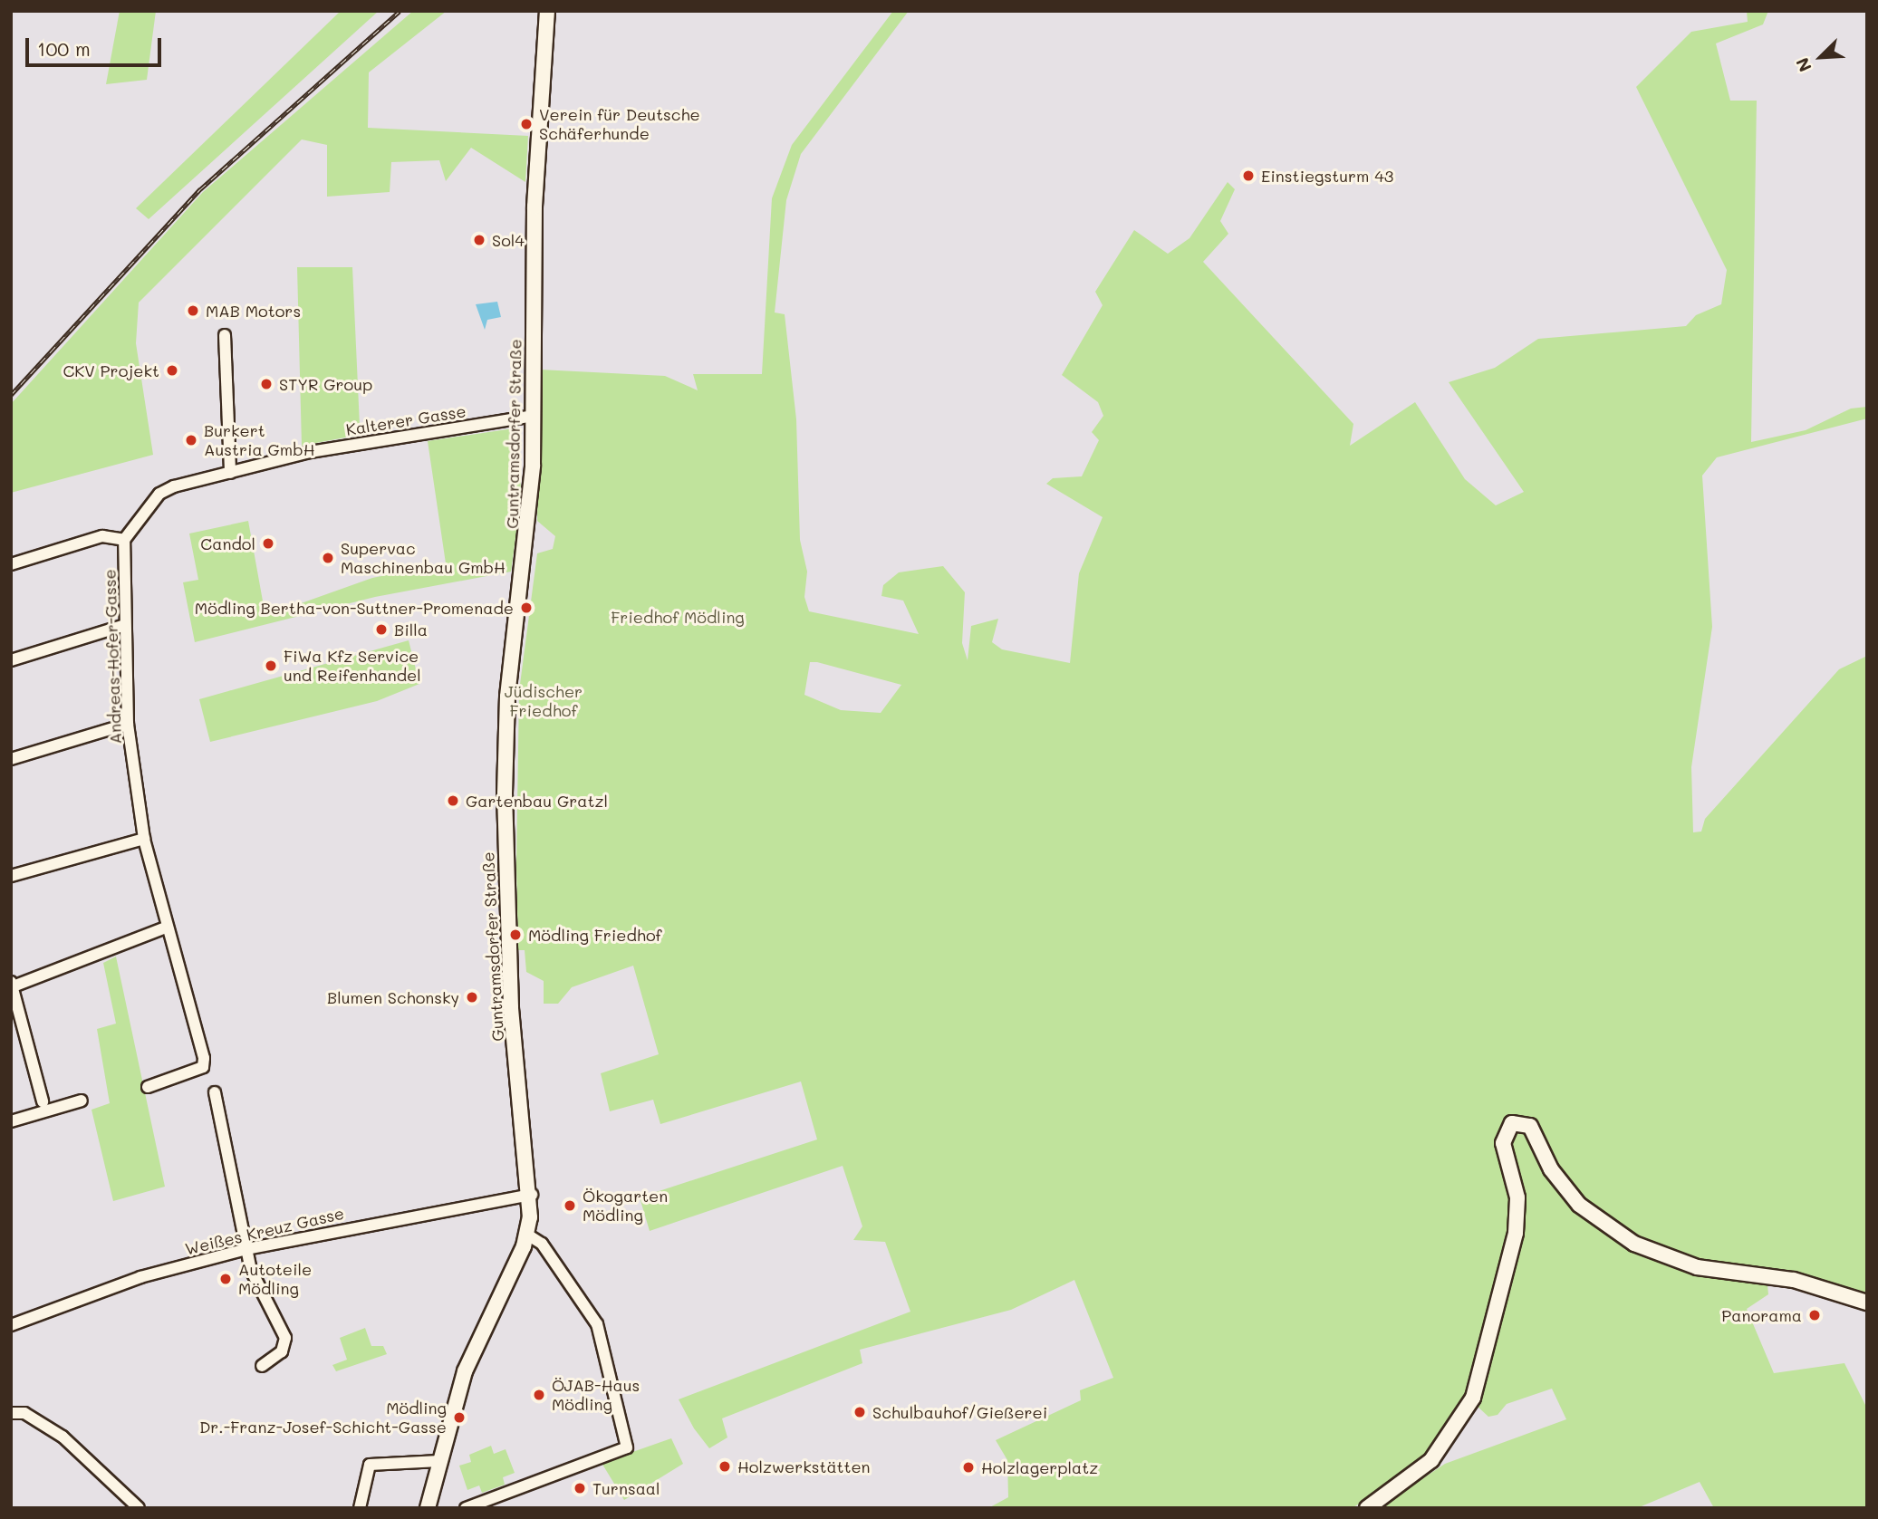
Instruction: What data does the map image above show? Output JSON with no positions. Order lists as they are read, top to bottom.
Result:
{
  "streets": {
    "street": [
      "Kalterer Gasse",
      "Guntramsdorfer Straße",
      "Andreas-Hofer-Gasse",
      "Weißes Kreuz Gasse"
    ]
  },
  "crossings": [
    ["Kalterer Gasse", "Guntramsdorfer Straße"],
    ["Kalterer Gasse", "Andreas-Hofer-Gasse"],
    ["Guntramsdorfer Straße", "Weißes Kreuz Gasse"]
  ],
  "parks": ["Friedhof Mödling", "Jüdischer Friedhof"],
  "places": [
    "Verein für Deutsche Schäferhunde",
    "Einstiegsturm 43",
    "Sol4",
    "MAB Motors",
    "CKV Projekt",
    "STYR Group",
    "Burkert Austria GmbH",
    "Candol",
    "Supervac Maschinenbau GmbH",
    "Mödling Bertha-von-Suttner-Promenade",
    "Billa",
    "FiWa Kfz Service und Reifenhandel",
    "Gartenbau Gratzl",
    "Mödling Friedhof",
    "Blumen Schonsky",
    "Ökogarten Mödling",
    "Autoteile Mödling",
    "Panorama",
    "ÖJAB-Haus Mödling",
    "Schulbauhof/Gießerei",
    "Mödling Dr.-Franz-Josef-Schicht-Gasse",
    "Holzwerkstätten",
    "Holzlagerplatz",
    "Turnsaal"
  ],
  "scale_bar": "100 m",
  "north": "bottom left"
}
